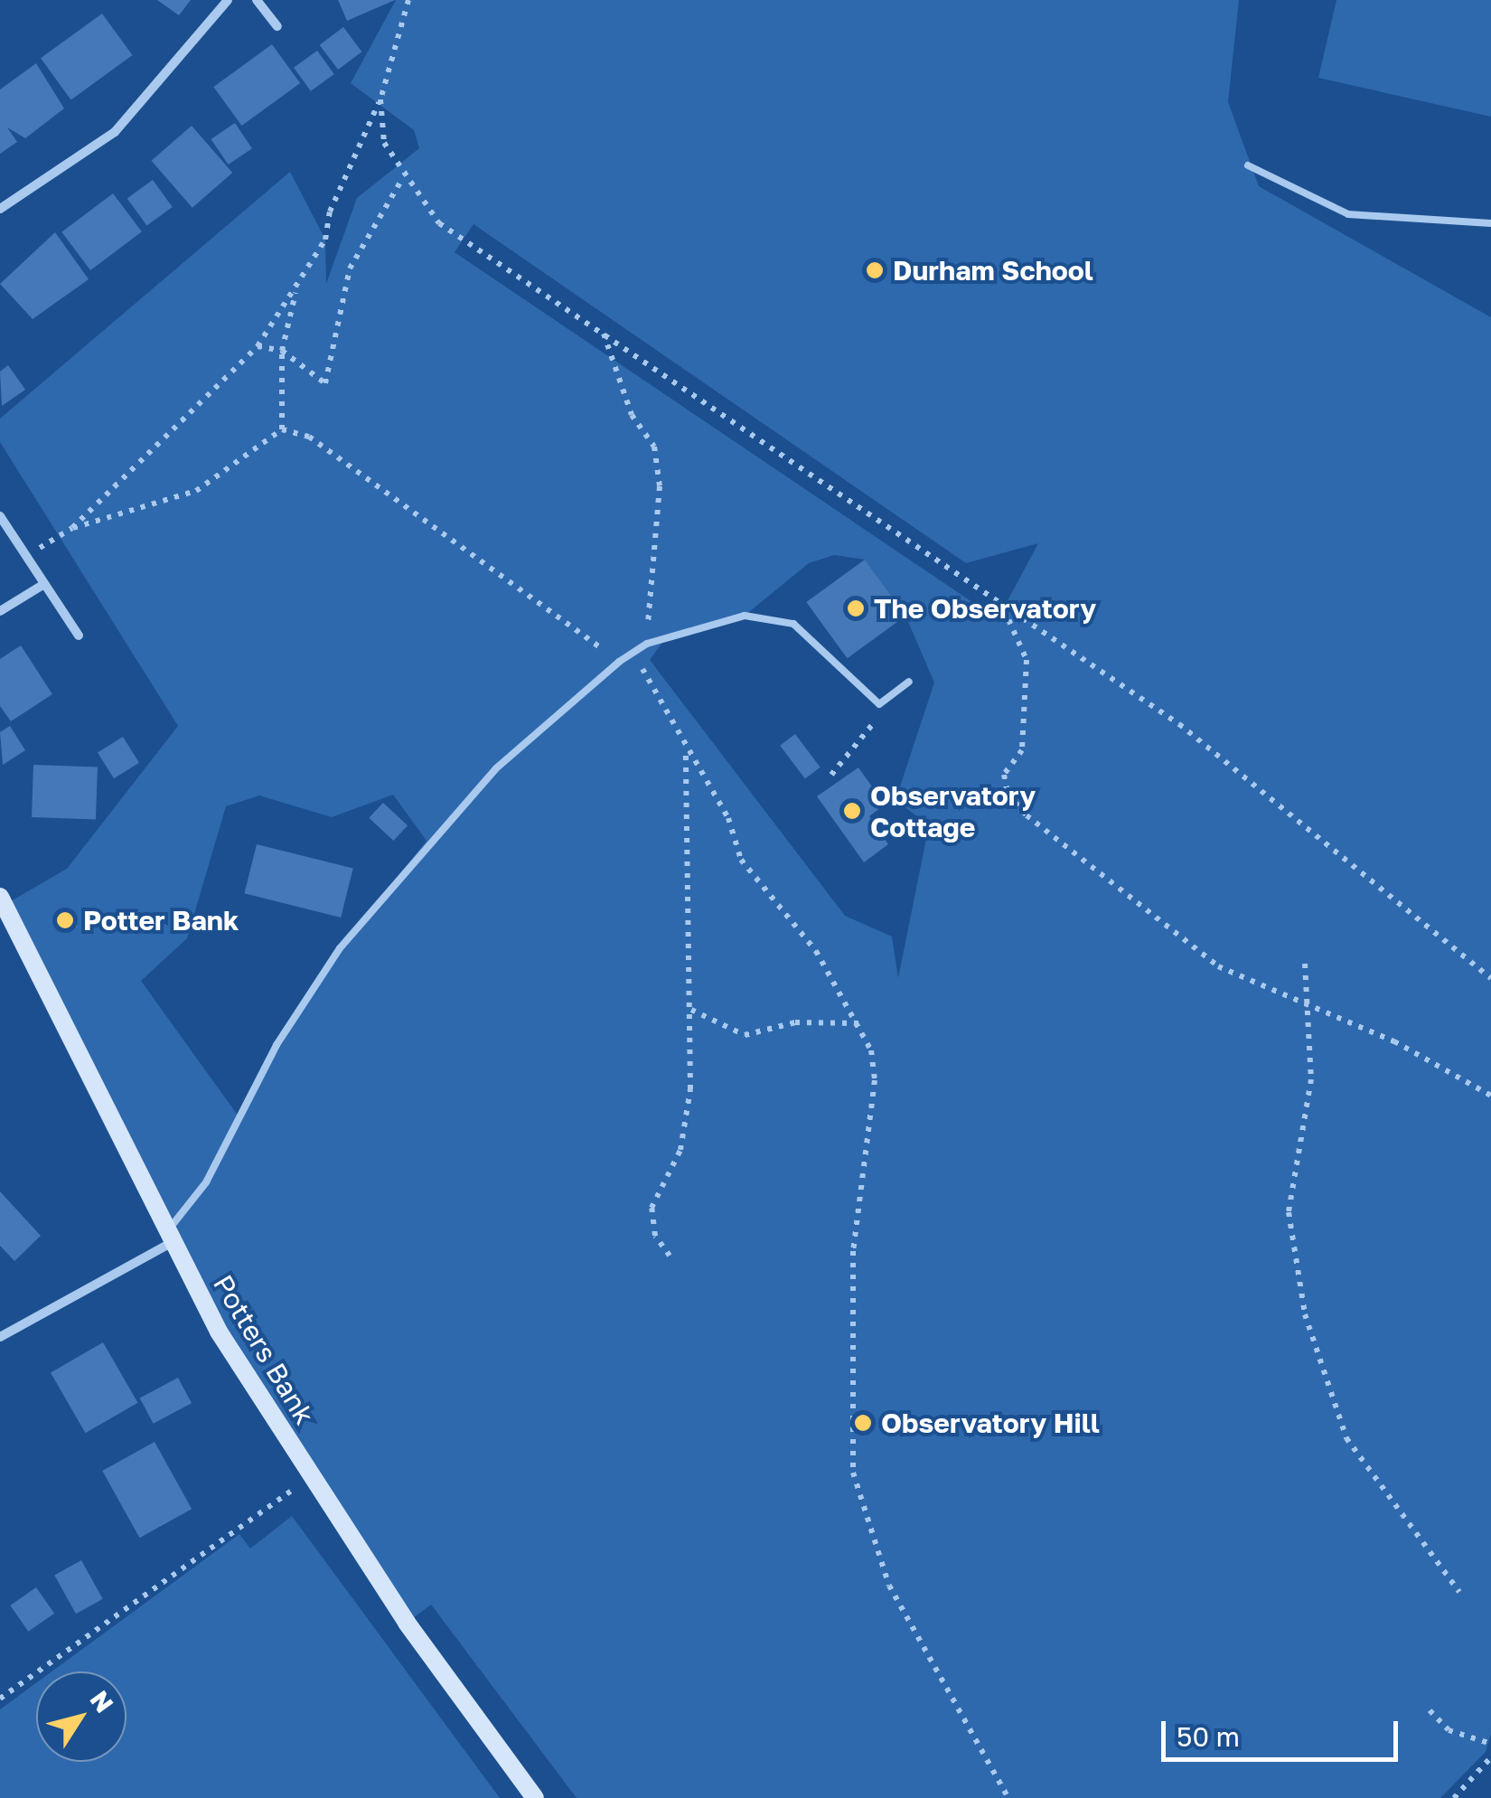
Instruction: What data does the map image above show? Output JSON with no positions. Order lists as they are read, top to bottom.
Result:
{
  "streets": {
    "street": ["Potters Bank"]
  },
  "places": [
    "Durham School",
    "The Observatory",
    "Observatory Cottage",
    "Potter Bank",
    "Observatory Hill"
  ],
  "scale_bar": "50 m",
  "north": "top right"
}
